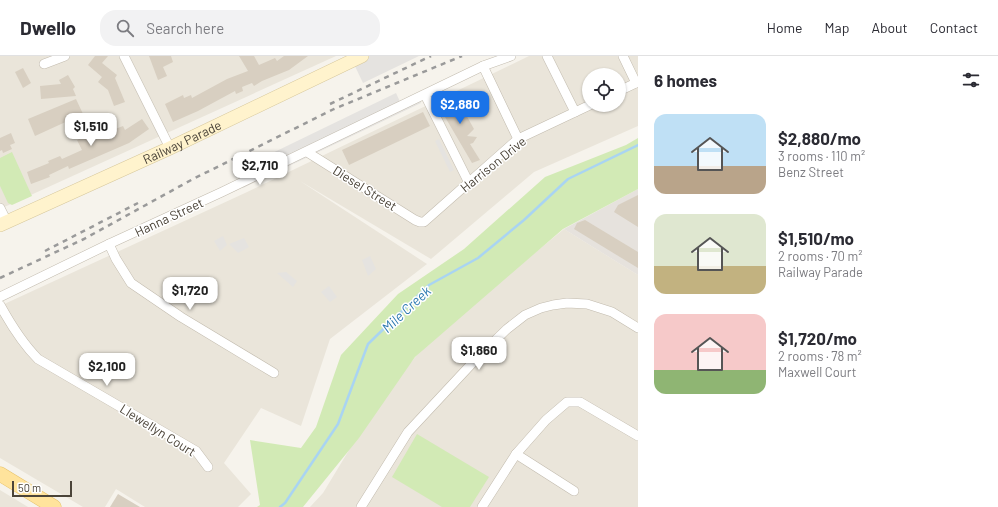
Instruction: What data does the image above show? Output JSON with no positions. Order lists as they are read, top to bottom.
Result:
{
  "streets": {
    "main road": ["Railway Parade"],
    "street": [
      "Harrison Drive",
      "Diesel Street",
      "Hanna Street",
      "Llewellyn Court"
    ]
  },
  "crossings": [
    ["Harrison Drive", "Diesel Street"],
    ["Diesel Street", "Hanna Street"]
  ],
  "water": ["Mile Creek"],
  "scale_bar": "50 m",
  "page": {
    "header": "Dwello",
    "search": "Search here",
    "nav": [
      "Home",
      "Map",
      "About",
      "Contact"
    ],
    "heading": "6 homes",
    "price": [
      "$2,880",
      "$1,510",
      "$2,710",
      "$1,720",
      "$1,860",
      "$2,100"
    ],
    "list": [
      {
        "name": "$2,880/mo",
        "note": "3 rooms · 110 m² · Benz Street"
      },
      {
        "name": "$1,510/mo",
        "note": "2 rooms · 70 m² · Railway Parade"
      },
      {
        "name": "$1,720/mo",
        "note": "2 rooms · 78 m² · Maxwell Court"
      }
    ],
    "scale": "50 m"
  }
}
